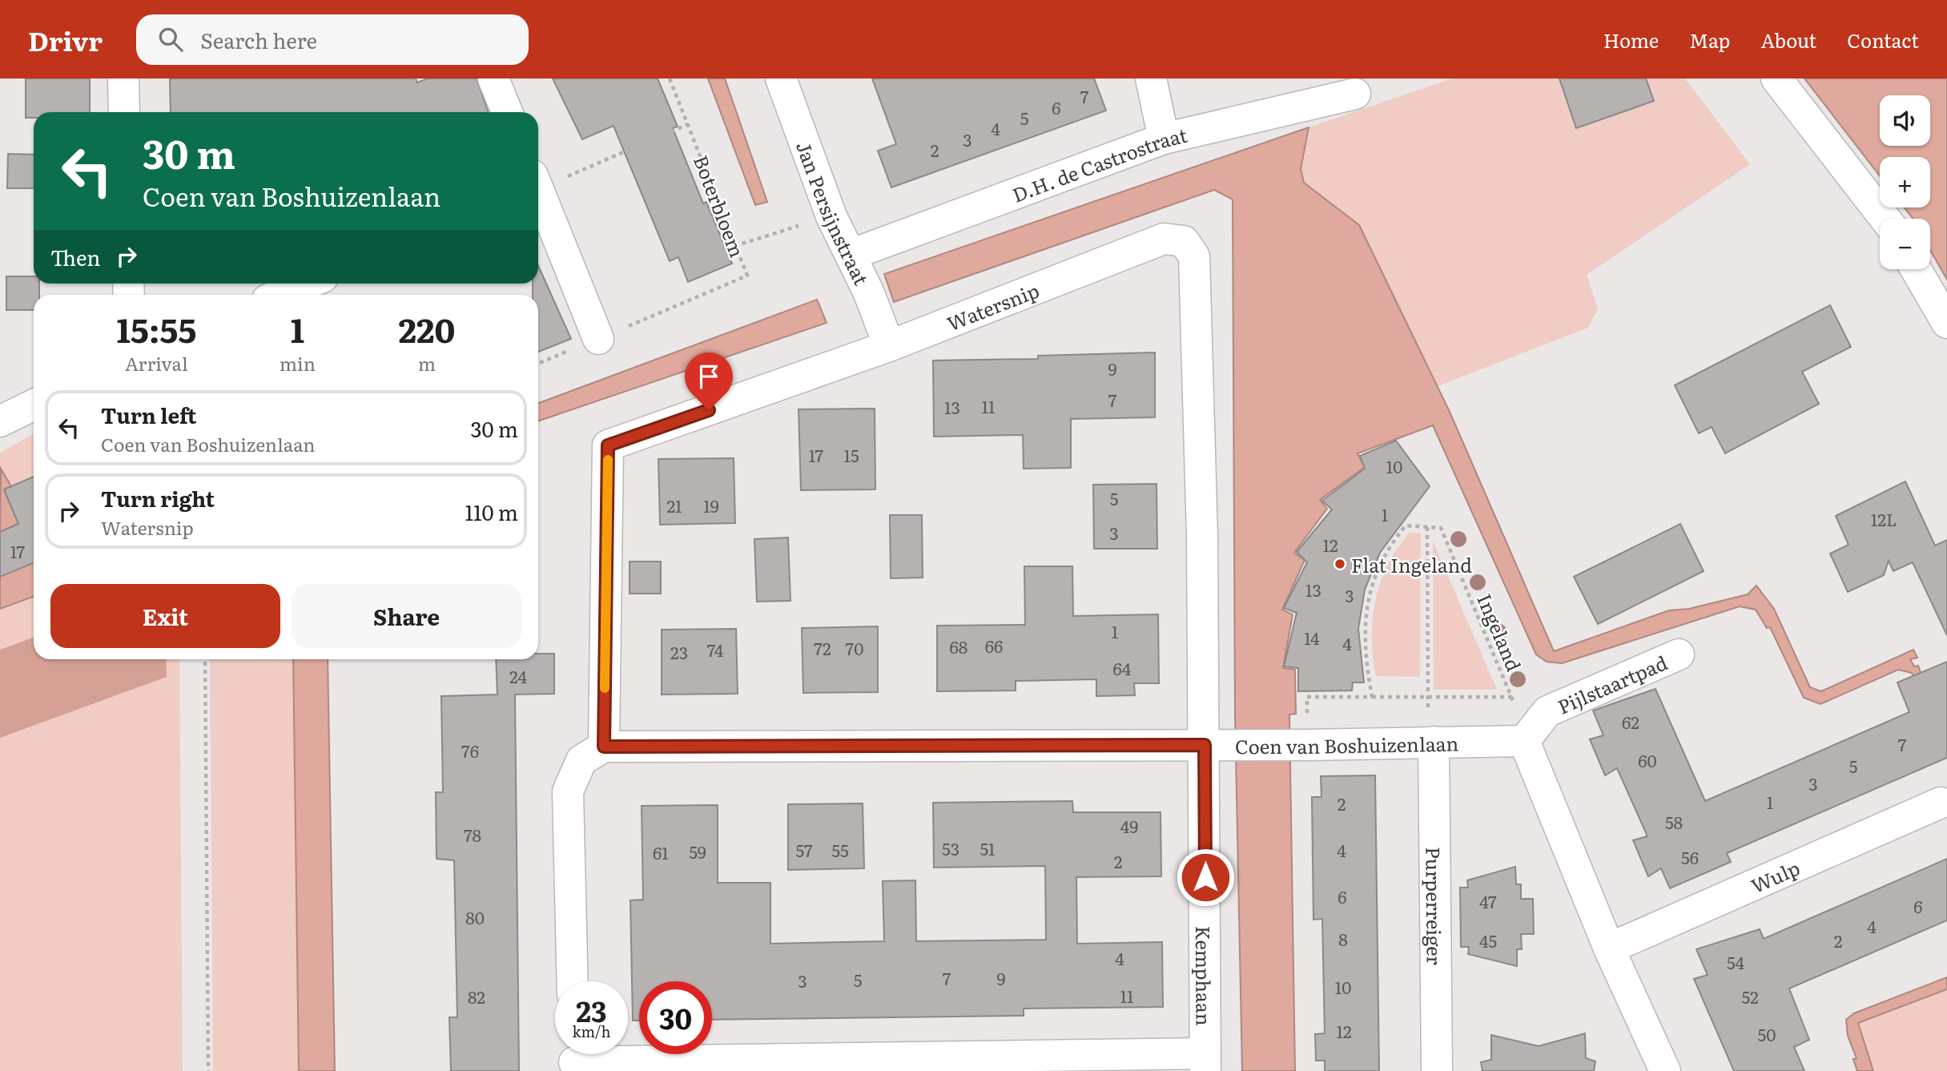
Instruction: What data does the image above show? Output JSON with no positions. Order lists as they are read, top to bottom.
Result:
{
  "streets": {
    "street": [
      "D.H. de Castrostraat",
      "Jan Persijnstraat",
      "Watersnip",
      "Pijlstaartpad",
      "Coen van Boshuizenlaan",
      "Wulp",
      "Purperreiger",
      "Kemphaan"
    ],
    "path": ["Boterbloem", "Ingeland"]
  },
  "crossings": [
    ["D.H. de Castrostraat", "Jan Persijnstraat"],
    ["Jan Persijnstraat", "Watersnip"],
    ["Watersnip", "Coen van Boshuizenlaan"],
    ["Watersnip", "Kemphaan"],
    ["Ingeland", "Pijlstaartpad"],
    ["Ingeland", "Coen van Boshuizenlaan"],
    ["Pijlstaartpad", "Coen van Boshuizenlaan"],
    ["Coen van Boshuizenlaan", "Purperreiger"],
    ["Coen van Boshuizenlaan", "Kemphaan"]
  ],
  "places": ["Flat Ingeland"],
  "house_numbers": [
    "7",
    "6",
    "5",
    "4",
    "3",
    "2",
    "9",
    "7",
    "11",
    "13",
    "17",
    "15",
    "10",
    "5",
    "21",
    "19",
    "1",
    "12L",
    "3",
    "12",
    "17",
    "13",
    "3",
    "1",
    "14",
    "4",
    "66",
    "68",
    "72",
    "70",
    "74",
    "23",
    "64",
    "24",
    "62",
    "7",
    "76",
    "60",
    "5",
    "3",
    "1",
    "2",
    "58",
    "49",
    "78",
    "53",
    "51",
    "57",
    "55",
    "4",
    "59",
    "61",
    "56",
    "2",
    "6",
    "47",
    "6",
    "80",
    "4",
    "8",
    "45",
    "2",
    "4",
    "54",
    "7",
    "9",
    "5",
    "3",
    "10",
    "11",
    "82",
    "52",
    "12",
    "50"
  ],
  "page": {
    "header": "Drivr",
    "search": "Search here",
    "nav": [
      "Home",
      "Map",
      "About",
      "Contact"
    ],
    "map_buttons": ["+", "−"],
    "turn": ["30 m", "Coen van Boshuizenlaan"],
    "then": "Then",
    "eta": [
      "15:55",
      "Arrival",
      "1",
      "min",
      "220",
      "m"
    ],
    "list": [
      {
        "name": "Turn left",
        "note": "Coen van Boshuizenlaan",
        "value": "30 m"
      },
      {
        "name": "Turn right",
        "note": "Watersnip",
        "value": "110 m"
      }
    ],
    "buttons": ["Exit", "Share"],
    "speed": "23 km/h",
    "limit": "30"
  }
}
